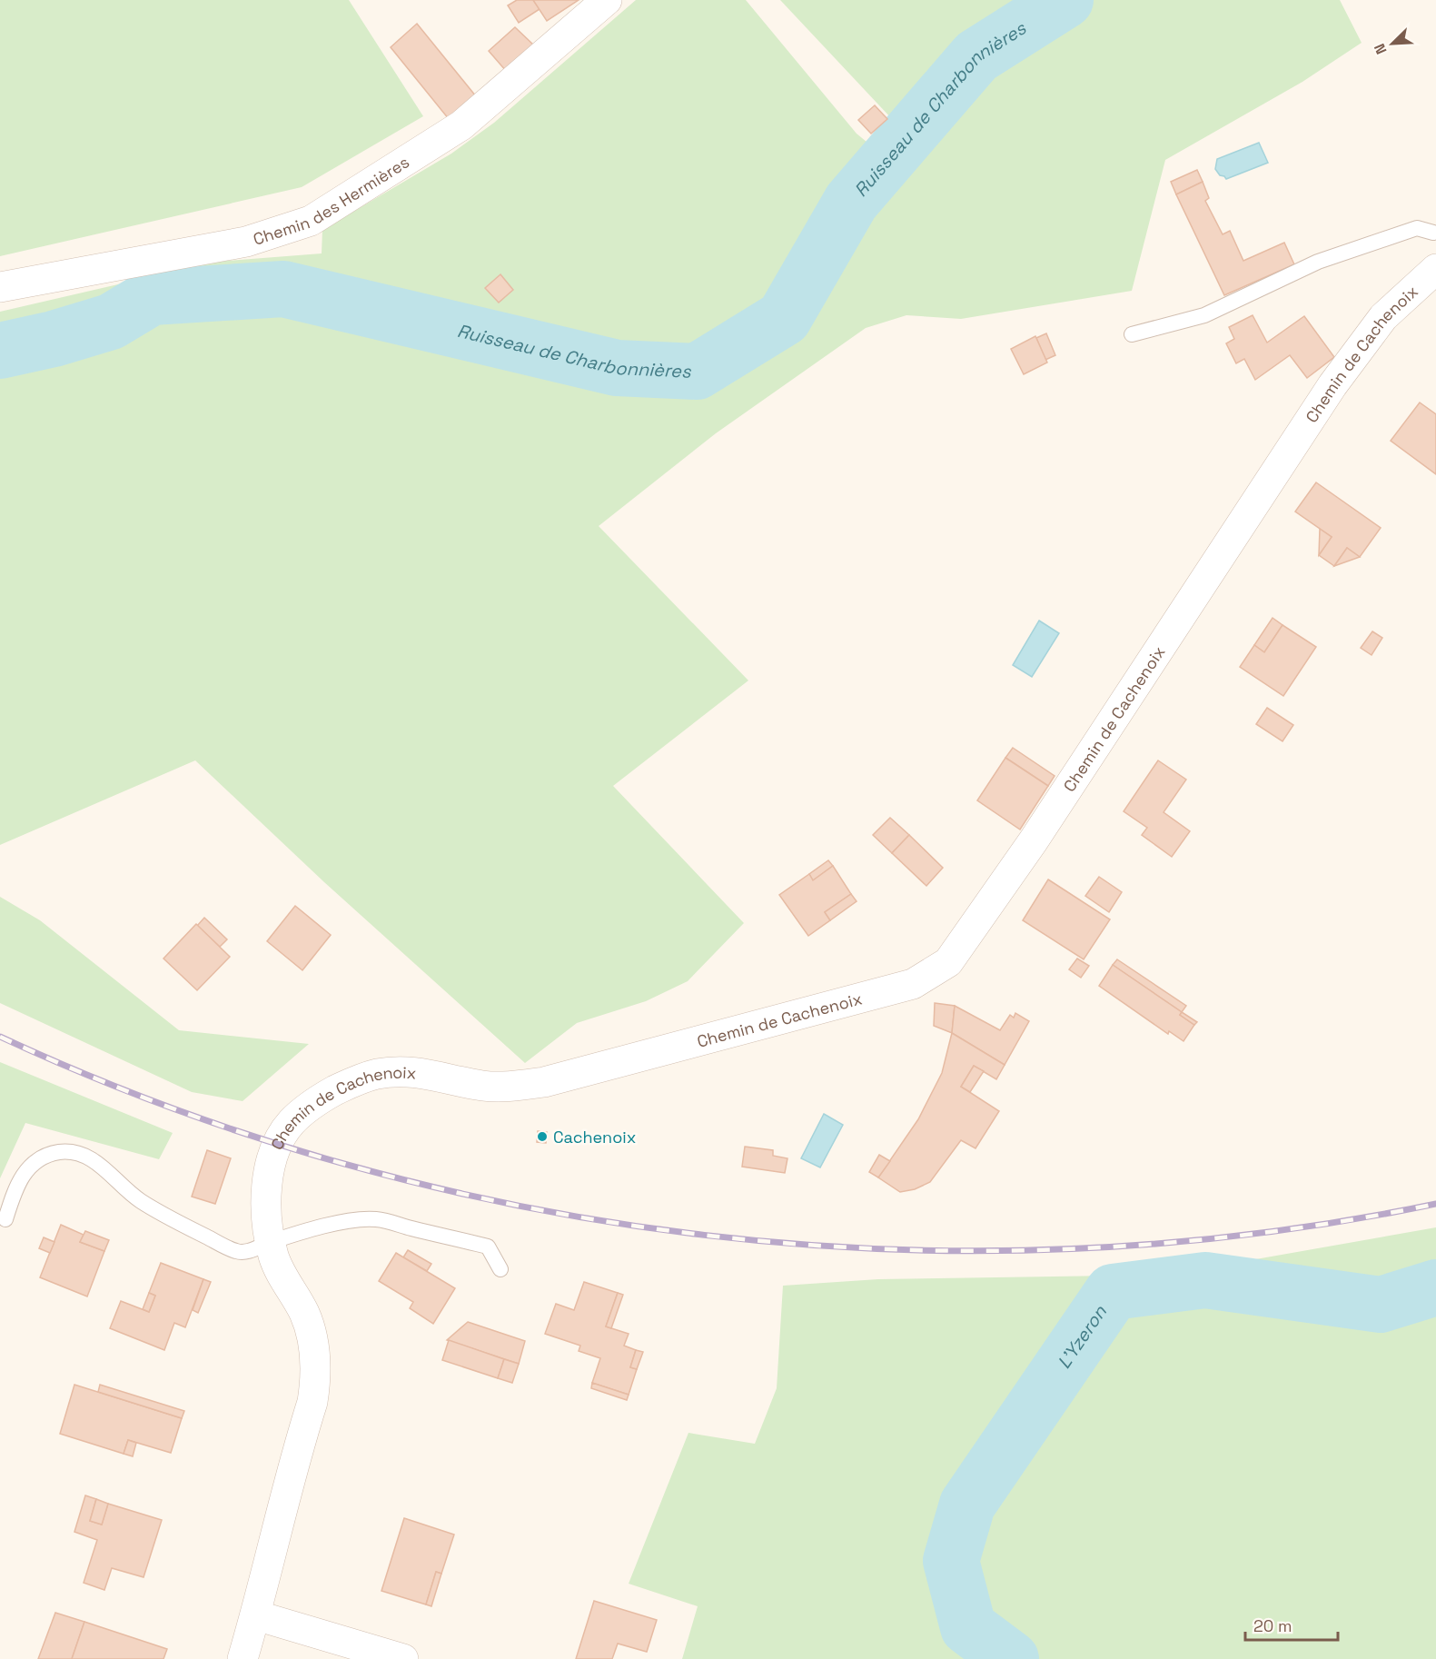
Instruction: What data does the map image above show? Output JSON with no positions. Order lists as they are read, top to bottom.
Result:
{
  "streets": {
    "street": ["Chemin des Hermières", "Chemin de Cachenoix"]
  },
  "water": ["Ruisseau de Charbonnières", "L'Yzeron"],
  "places": ["Cachenoix"],
  "scale_bar": "20 m",
  "north": "bottom left"
}
